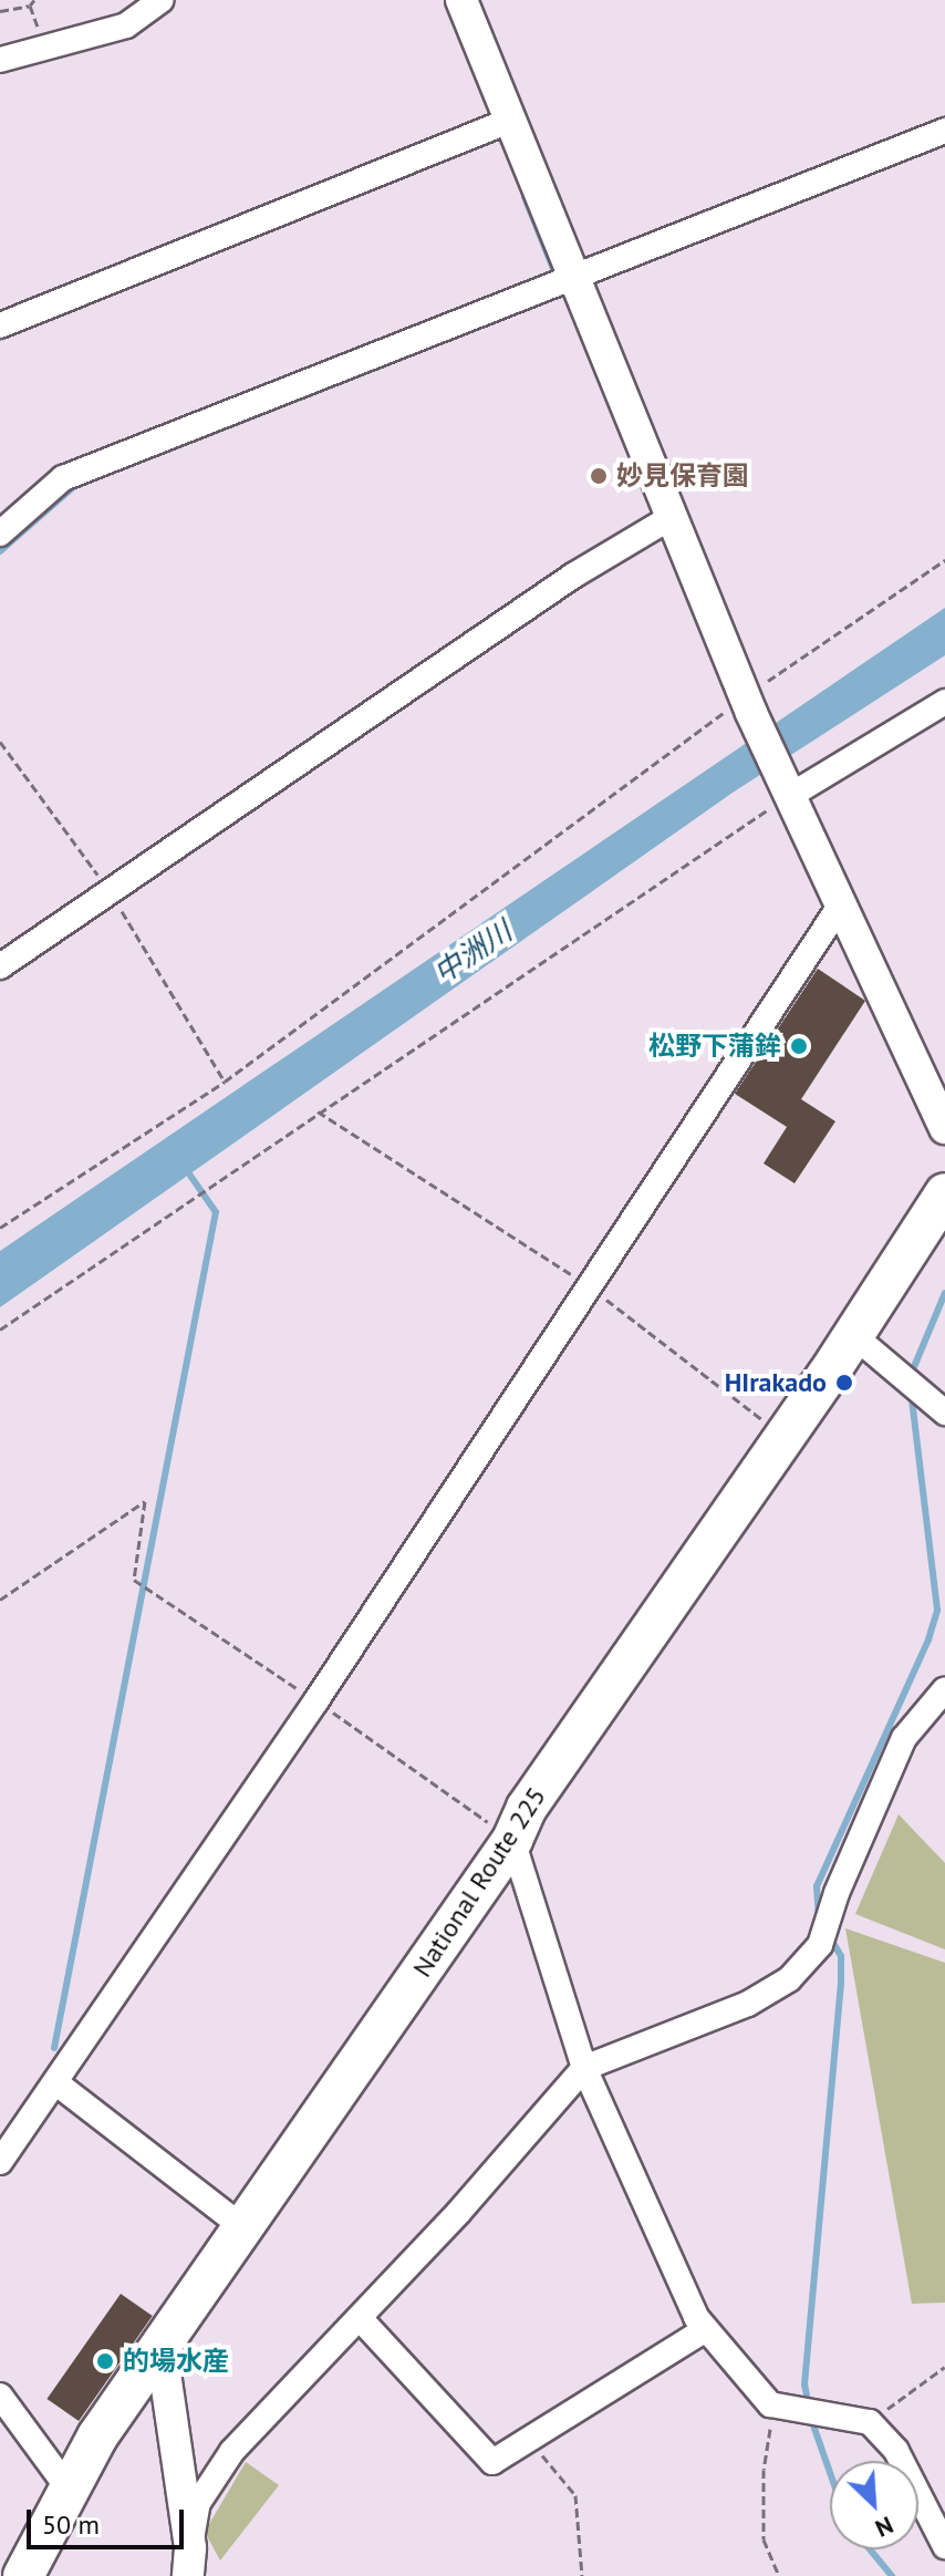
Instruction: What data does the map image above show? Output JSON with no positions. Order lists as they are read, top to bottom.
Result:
{
  "streets": {
    "highway": ["National Route 225"]
  },
  "water": ["中洲川"],
  "places": [
    "妙見保育園",
    "松野下蒲鉾",
    "HIrakado",
    "的場水産"
  ],
  "scale_bar": "50 m",
  "north": "bottom right"
}
